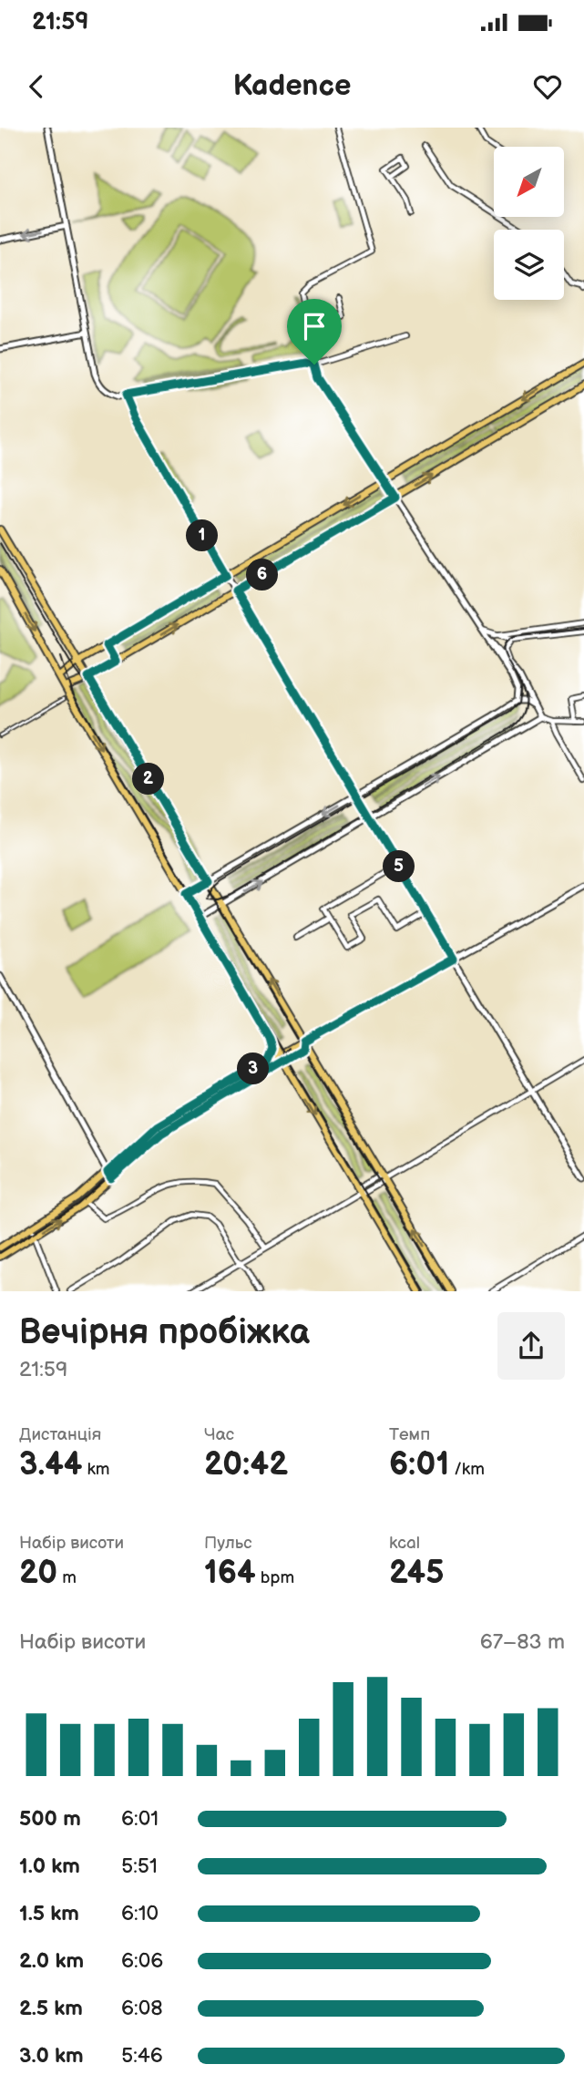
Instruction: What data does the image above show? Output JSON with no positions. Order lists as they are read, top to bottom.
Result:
{
  "north": "bottom left",
  "page": {
    "status": "21:59",
    "header": "Kadence",
    "pins": [
      "1",
      "6",
      "2",
      "5",
      "3"
    ],
    "heading": ["Вечірня пробіжка", "21:59"],
    "stats": [
      ["Дистанція", "3.44 km"],
      ["Час", "20:42"],
      ["Темп", "6:01 /km"],
      ["Набір висоти", "20 m"],
      ["Пульс", "164 bpm"],
      ["kcal", "245"]
    ],
    "chart": ["Набір висоти", "67–83 m"],
    "list": [
      {
        "name": "500 m",
        "note": "6:01"
      },
      {
        "name": "1.0 km",
        "note": "5:51"
      },
      {
        "name": "1.5 km",
        "note": "6:10"
      },
      {
        "name": "2.0 km",
        "note": "6:06"
      },
      {
        "name": "2.5 km",
        "note": "6:08"
      },
      {
        "name": "3.0 km",
        "note": "5:46"
      }
    ]
  }
}
